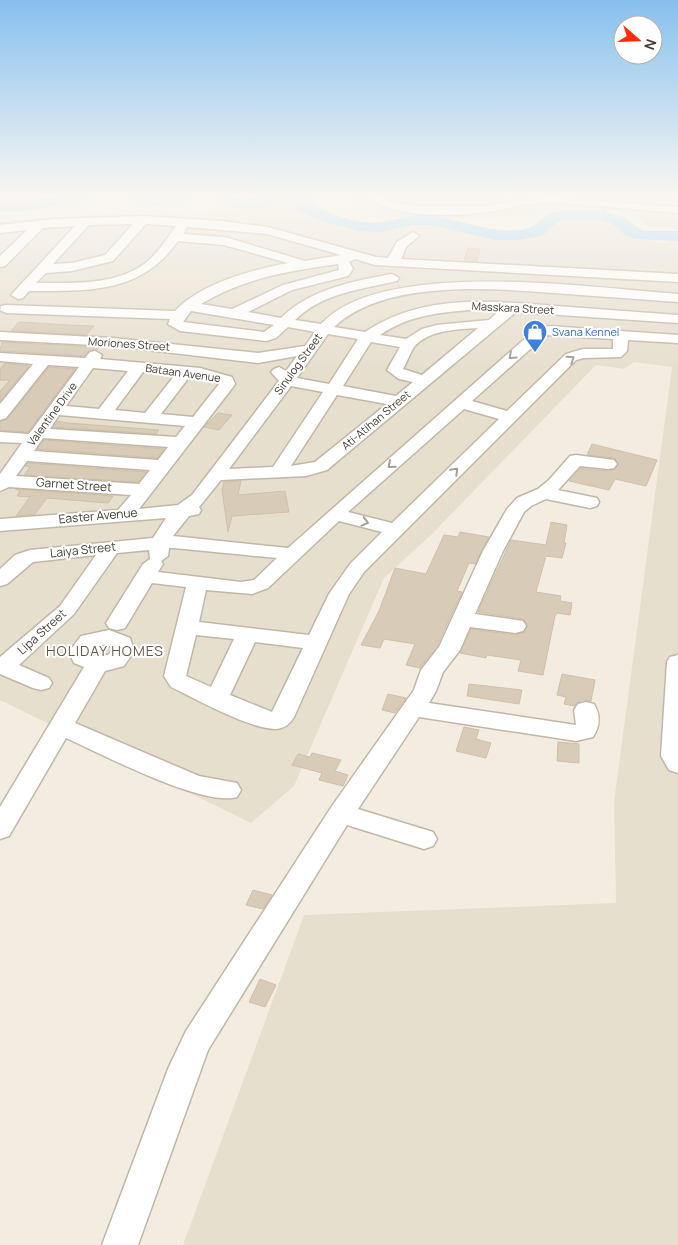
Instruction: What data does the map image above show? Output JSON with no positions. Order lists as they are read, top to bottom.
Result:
{
  "streets": {
    "street": [
      "Masskara Street",
      "Moriones Street",
      "Sinulog Street",
      "Bataan Avenue",
      "Valentine Drive",
      "Ati-Atihan Street",
      "Garnet Street",
      "Easter Avenue",
      "Laiya Street",
      "Lipa Street"
    ]
  },
  "crossings": [
    ["Masskara Street", "Ati-Atihan Street"],
    ["Moriones Street", "Sinulog Street"],
    ["Moriones Street", "Valentine Drive"],
    ["Sinulog Street", "Ati-Atihan Street"],
    ["Sinulog Street", "Easter Avenue"],
    ["Sinulog Street", "Laiya Street"],
    ["Bataan Avenue", "Valentine Drive"],
    ["Bataan Avenue", "Garnet Street"],
    ["Bataan Avenue", "Easter Avenue"],
    ["Valentine Drive", "Garnet Street"],
    ["Laiya Street", "Lipa Street"]
  ],
  "districts": ["HOLIDAY HOMES"],
  "places": {
    "shop": ["Svana Kennel"]
  },
  "north": "right"
}
